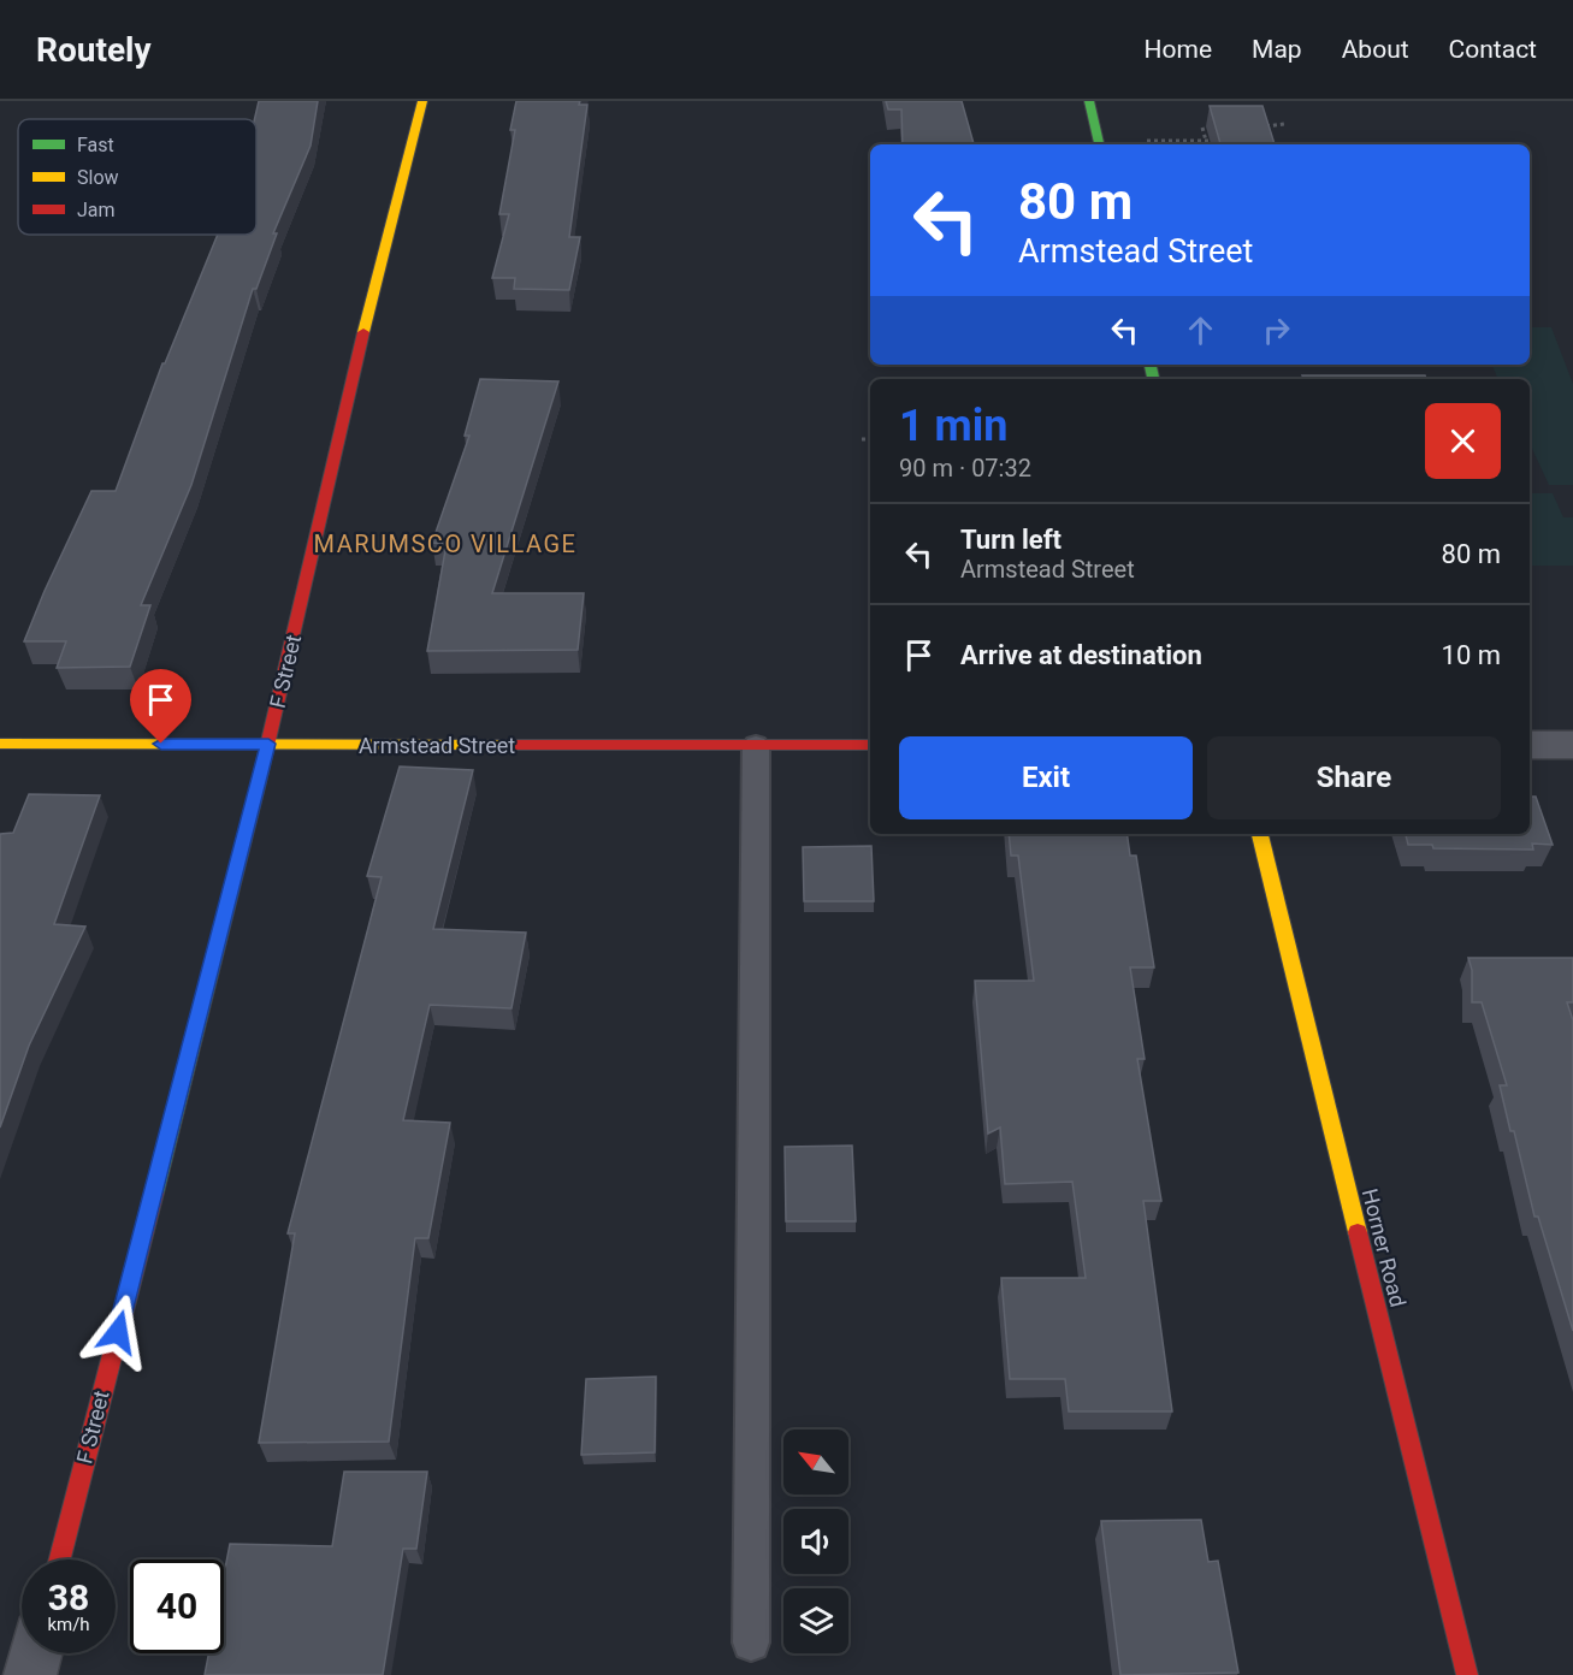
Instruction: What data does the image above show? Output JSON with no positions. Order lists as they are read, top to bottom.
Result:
{
  "streets": {
    "street": ["F Street", "Armstead Street", "Horner Road"]
  },
  "crossings": [
    ["F Street", "Armstead Street"]
  ],
  "districts": ["MARUMSCO VILLAGE"],
  "legend": ["Fast", "Slow", "Jam"],
  "north": "top left",
  "page": {
    "header": "Routely",
    "nav": [
      "Home",
      "Map",
      "About",
      "Contact"
    ],
    "turn": ["80 m", "Armstead Street"],
    "heading": ["1 min", "90 m · 07:32"],
    "list": [
      {
        "name": "Turn left",
        "note": "Armstead Street",
        "value": "80 m"
      },
      {
        "name": "Arrive at destination",
        "value": "10 m"
      }
    ],
    "buttons": ["Exit", "Share"],
    "speed": "38 km/h",
    "limit": "40"
  }
}
